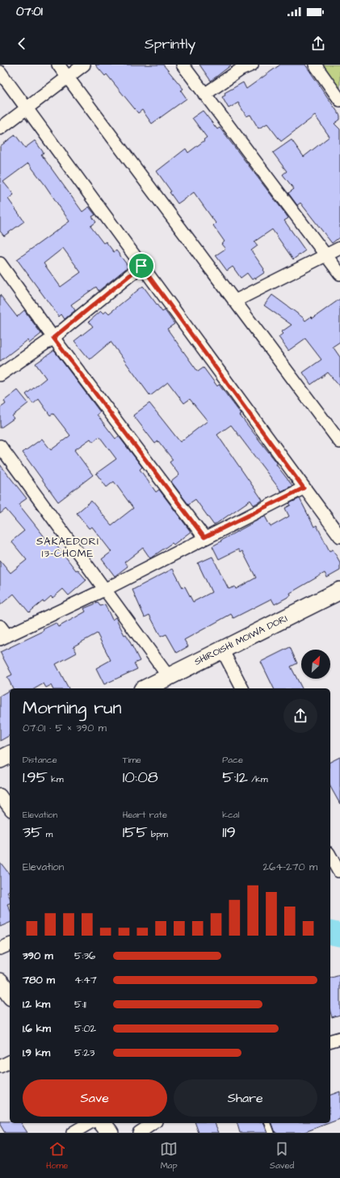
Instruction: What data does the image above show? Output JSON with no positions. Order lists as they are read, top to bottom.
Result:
{
  "streets": {
    "main road": ["SHIROISHI MOIWA DORI"]
  },
  "districts": ["SAKAEDORI 13-CHOME"],
  "north": "top right",
  "page": {
    "status": "07:01",
    "header": "Sprintly",
    "heading": ["Morning run", "07:01 · 5 × 390 m"],
    "stats": [
      ["Distance", "1.95 km"],
      ["Time", "10:08"],
      ["Pace", "5:12 /km"],
      ["Elevation", "35 m"],
      ["Heart rate", "155 bpm"],
      ["kcal", "119"]
    ],
    "chart": ["Elevation", "264–270 m"],
    "list": [
      {
        "name": "390 m",
        "note": "5:36"
      },
      {
        "name": "780 m",
        "note": "4:47"
      },
      {
        "name": "1.2 km",
        "note": "5:11"
      },
      {
        "name": "1.6 km",
        "note": "5:02"
      },
      {
        "name": "1.9 km",
        "note": "5:23"
      }
    ],
    "buttons": ["Save", "Share"],
    "tabs": ["Home", "Map", "Saved"]
  }
}
